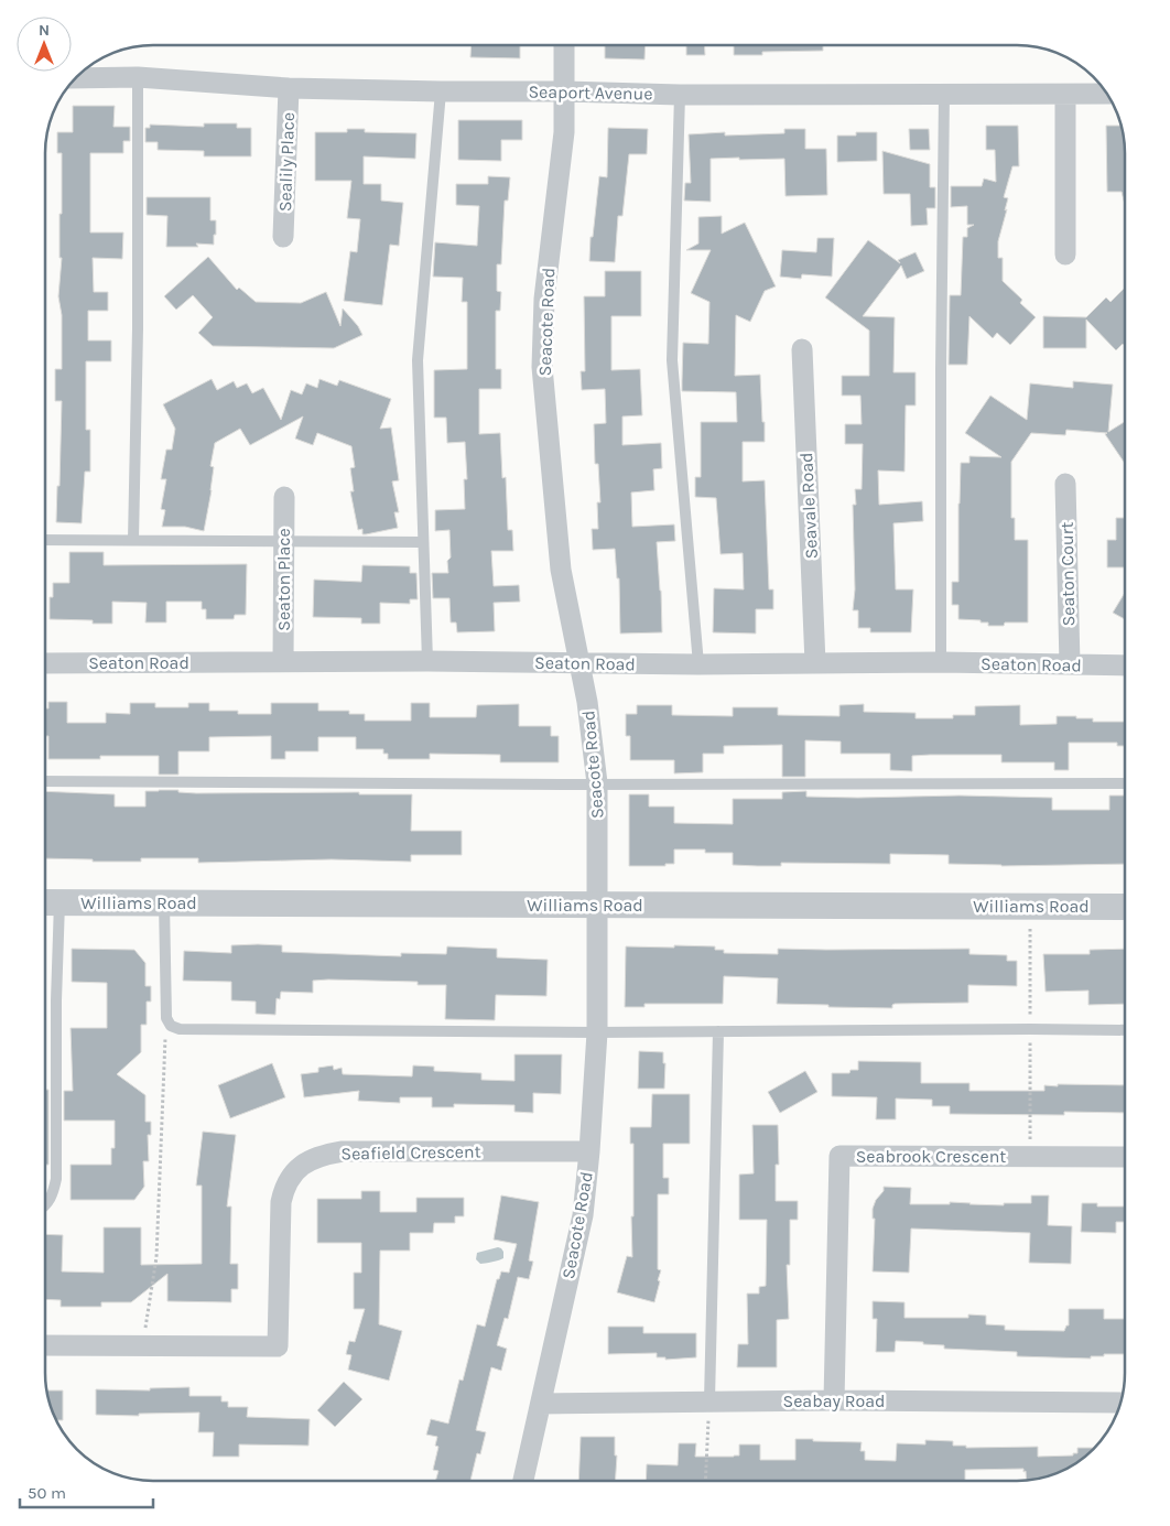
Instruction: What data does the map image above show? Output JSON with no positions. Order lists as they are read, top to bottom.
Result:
{
  "streets": {
    "street": [
      "Seaport Avenue",
      "Sealily Place",
      "Seacote Road",
      "Seavale Road",
      "Seaton Court",
      "Seaton Place",
      "Seaton Road",
      "Williams Road",
      "Seafield Crescent",
      "Seabrook Crescent",
      "Seabay Road"
    ]
  },
  "crossings": [
    ["Seaport Avenue", "Sealily Place"],
    ["Seaport Avenue", "Seacote Road"],
    ["Seacote Road", "Seaton Road"],
    ["Seacote Road", "Williams Road"],
    ["Seacote Road", "Seafield Crescent"],
    ["Seacote Road", "Seabay Road"],
    ["Seavale Road", "Seaton Road"],
    ["Seaton Court", "Seaton Road"],
    ["Seaton Place", "Seaton Road"],
    ["Seabrook Crescent", "Seabay Road"]
  ],
  "scale_bar": "50 m",
  "north": "top"
}
